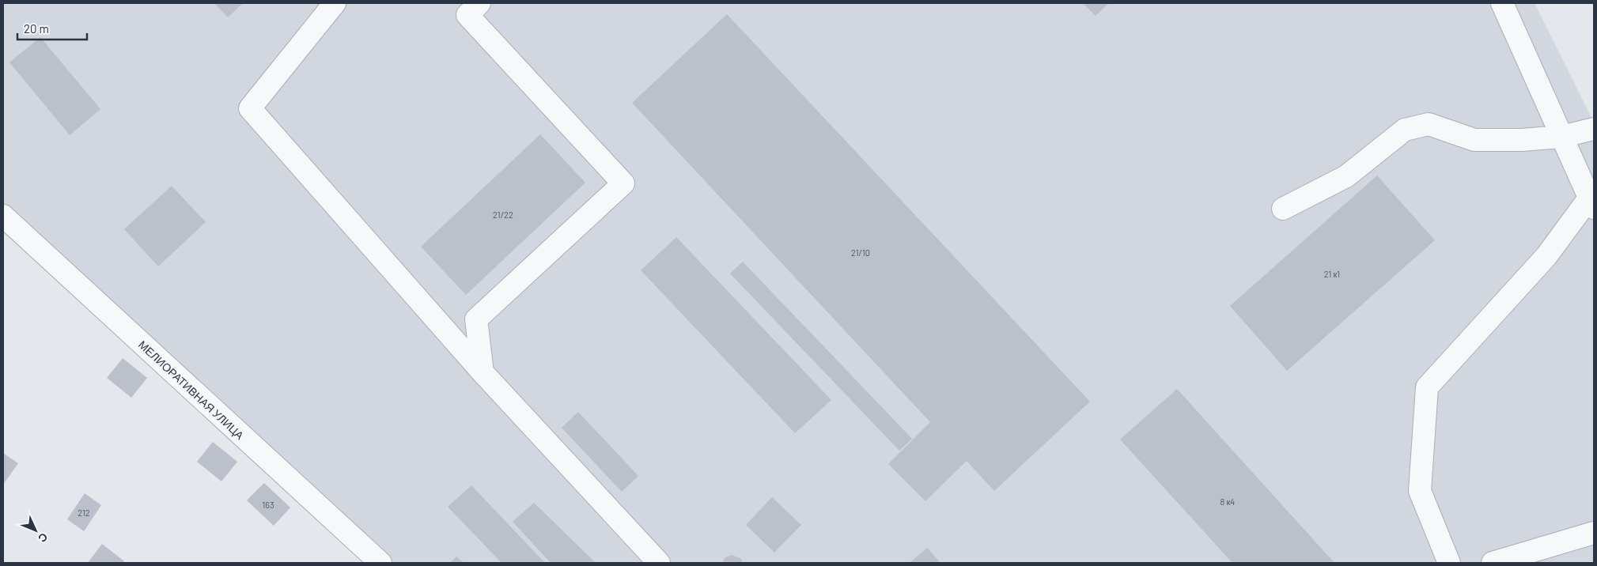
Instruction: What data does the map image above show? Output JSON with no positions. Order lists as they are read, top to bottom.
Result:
{
  "streets": {
    "street": ["МЕЛИОРАТИВНАЯ УЛИЦА"]
  },
  "house_numbers": [
    "21/22",
    "21/10",
    "21 к1",
    "8 к4",
    "163",
    "212"
  ],
  "scale_bar": "20 m",
  "north": "bottom right"
}
